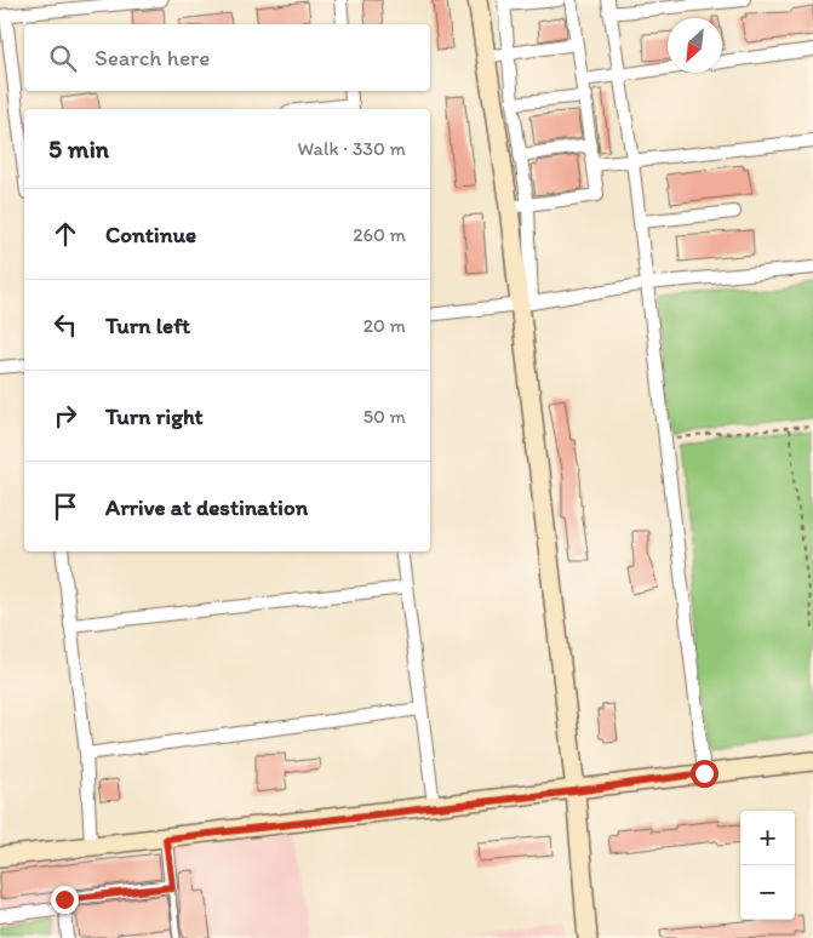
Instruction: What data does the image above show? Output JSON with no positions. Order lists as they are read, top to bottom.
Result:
{
  "north": "bottom left",
  "page": {
    "search": "Search here",
    "heading": ["5 min", "Walk · 330 m"],
    "list": [
      ["Continue", "260 m"],
      ["Turn left", "20 m"],
      ["Turn right", "50 m"],
      "Arrive at destination"
    ],
    "map_buttons": ["+", "−"]
  }
}
